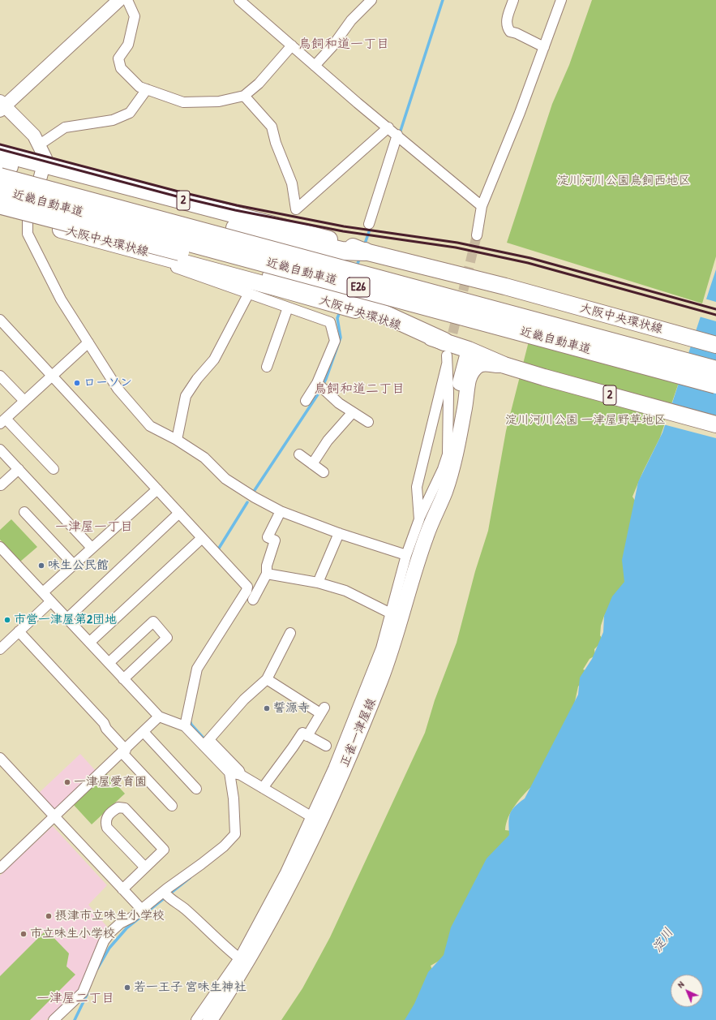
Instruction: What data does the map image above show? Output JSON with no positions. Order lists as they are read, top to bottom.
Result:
{
  "streets": {
    "highway": ["近畿自動車道", "E26"],
    "main road": ["2", "大阪中央環状線", "正雀一津屋線"]
  },
  "crossings": [
    ["大阪中央環状線", "正雀一津屋線"]
  ],
  "districts": [
    "鳥飼和道一丁目",
    "鳥飼和道二丁目",
    "一津屋一丁目",
    "一津屋二丁目"
  ],
  "water": ["淀川"],
  "parks": ["淀川河川公園鳥飼西地区", "淀川河川公園 一津屋野草地区"],
  "places": [
    "ローソン",
    "味生公民館",
    "市営一津屋第2団地",
    "誓源寺",
    "一津屋愛育園",
    "摂津市立味生小学校",
    "市立味生小学校",
    "若一王子 宮味生神社"
  ],
  "north": "top left"
}
